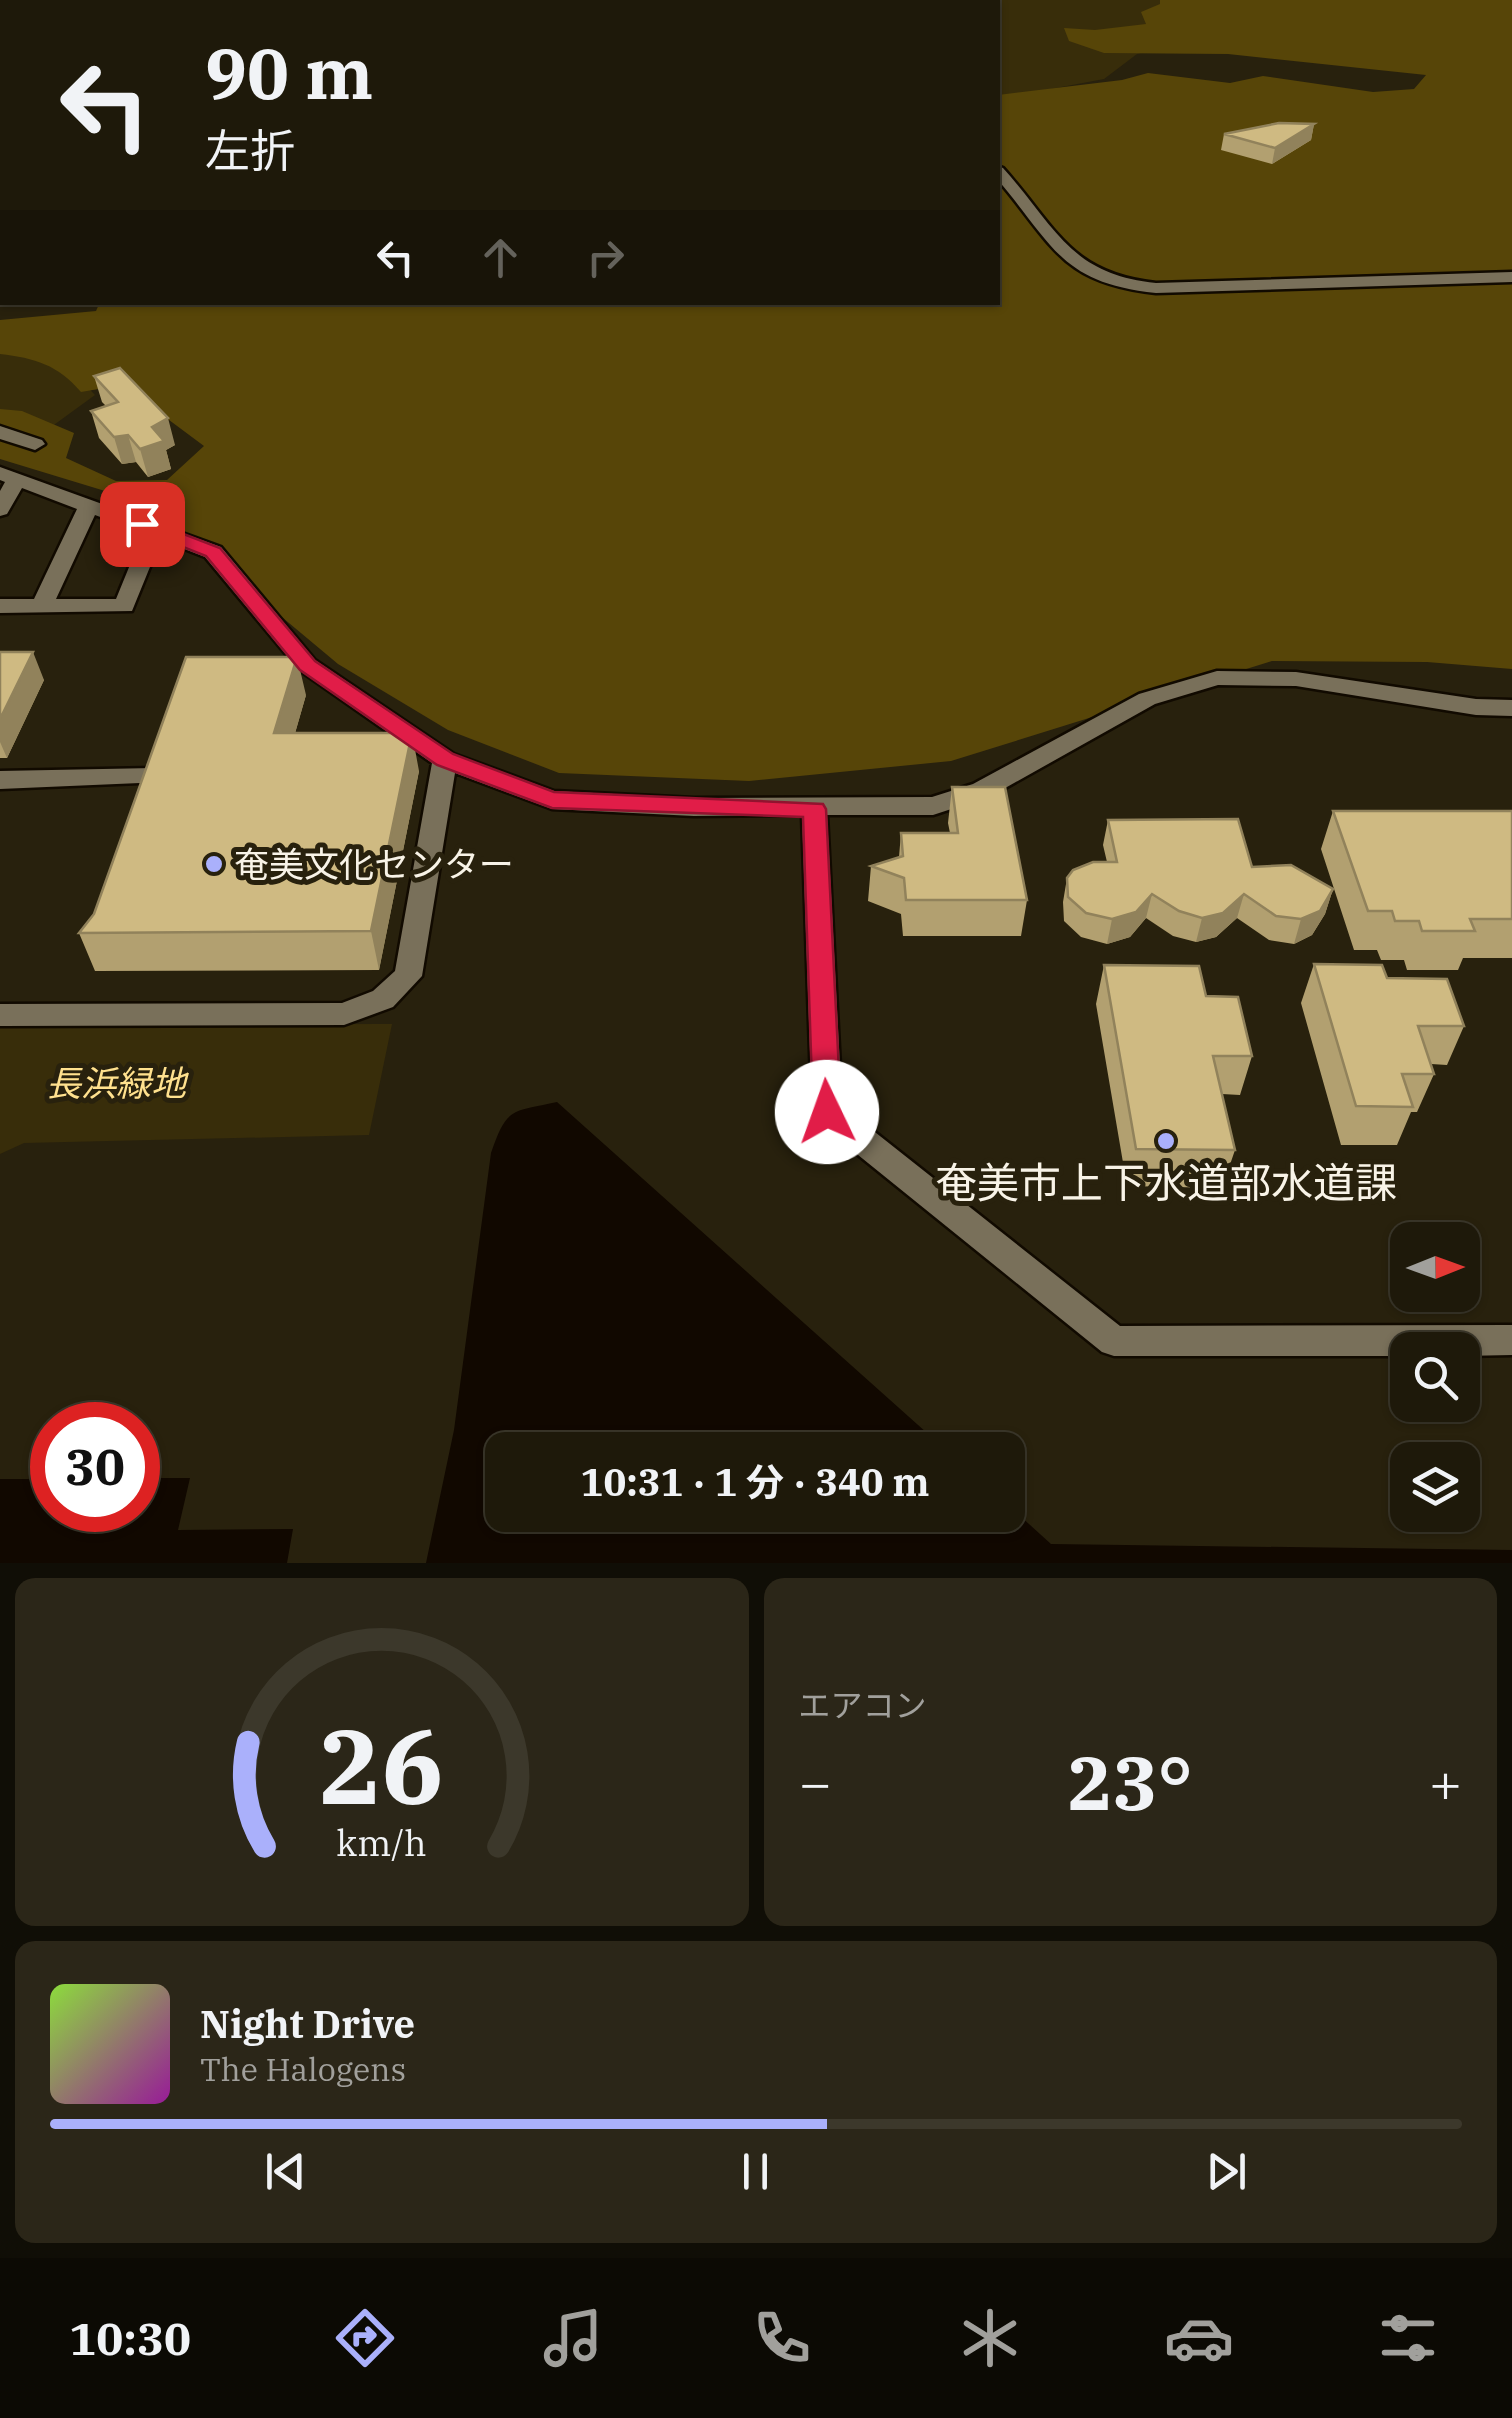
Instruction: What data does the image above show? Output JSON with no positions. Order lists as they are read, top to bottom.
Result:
{
  "parks": ["長浜緑地"],
  "places": ["奄美文化センター", "奄美市上下水道部水道課"],
  "north": "right",
  "page": {
    "turn": ["90 m", "左折"],
    "limit": "30",
    "trip": "10:31 · 1 分 · 340 m",
    "tile": "エアコン",
    "heat": ["−", "23°", "+"],
    "song": ["Night Drive", "The Halogens"],
    "tabs": "10:30",
    "gauge": ["26", "km/h"]
  }
}
